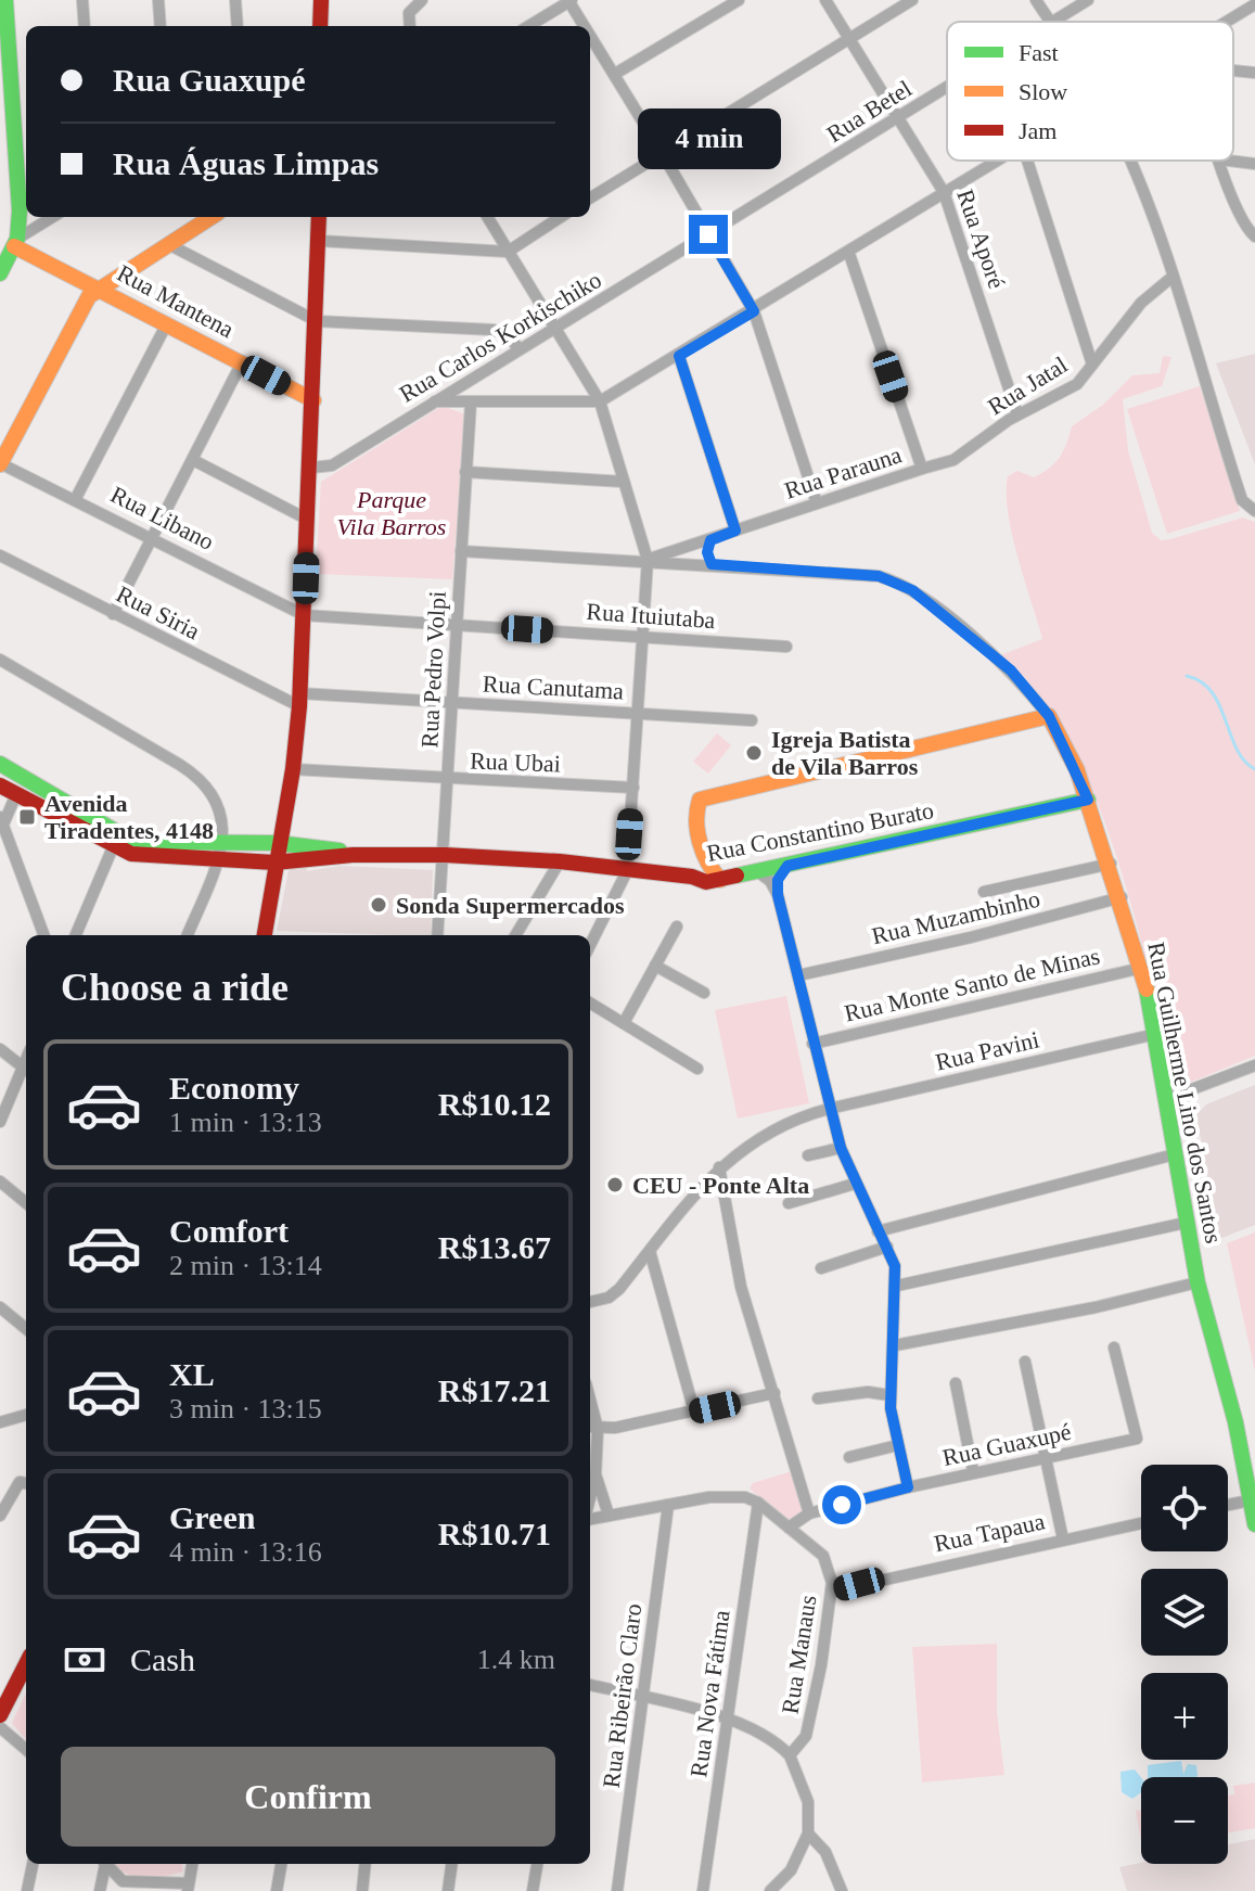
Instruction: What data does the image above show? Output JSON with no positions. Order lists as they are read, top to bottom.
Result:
{
  "streets": {
    "street": [
      "Rua Betel",
      "Rua Aporé",
      "Rua Mantena",
      "Rua Carlos Korkischiko",
      "Rua Jatal",
      "Rua Parauna",
      "Rua Libano",
      "Rua Siria",
      "Rua Ituiutaba",
      "Rua Pedro Volpi",
      "Rua Canutama",
      "Rua Ubai",
      "Rua Constantino Burato",
      "Rua Muzambinho",
      "Rua Monte Santo de Minas",
      "Rua Pavini",
      "Rua Guilherme Lino dos Santos",
      "Rua Guaxupé",
      "Rua Tapaua",
      "Rua Manaus",
      "Rua Nova Fátima",
      "Rua Ribeirão Claro"
    ]
  },
  "crossings": [
    ["Rua Betel", "Rua Aporé"],
    ["Rua Betel", "Rua Carlos Korkischiko"],
    ["Rua Aporé", "Rua Jatal"],
    ["Rua Jatal", "Rua Parauna"],
    ["Rua Parauna", "Rua Guilherme Lino dos Santos"],
    ["Rua Libano", "Rua Ituiutaba"],
    ["Rua Siria", "Rua Canutama"],
    ["Rua Ituiutaba", "Rua Pedro Volpi"],
    ["Rua Pedro Volpi", "Rua Canutama"],
    ["Rua Pedro Volpi", "Rua Ubai"],
    ["Rua Pedro Volpi", "Rua Constantino Burato"],
    ["Rua Pedro Volpi", "Rua Guilherme Lino dos Santos"],
    ["Rua Constantino Burato", "Rua Guilherme Lino dos Santos"],
    ["Rua Muzambinho", "Rua Guilherme Lino dos Santos"],
    ["Rua Monte Santo de Minas", "Rua Guilherme Lino dos Santos"],
    ["Rua Pavini", "Rua Guilherme Lino dos Santos"],
    ["Rua Guaxupé", "Rua Manaus"],
    ["Rua Tapaua", "Rua Manaus"],
    ["Rua Manaus", "Rua Nova Fátima"]
  ],
  "parks": ["Parque Vila Barros"],
  "places": {
    "other": ["Igreja Batista de Vila Barros", "Sonda Supermercados", "CEU - Ponte Alta"],
    "transit": ["Avenida Tiradentes, 4148"]
  },
  "legend": ["Fast", "Slow", "Jam"],
  "page": {
    "banner": ["Rua Guaxupé", "Rua Águas Limpas"],
    "bubble": "4 min",
    "heading": "Choose a ride",
    "list": [
      {
        "name": "Economy",
        "note": "1 min · 13:13",
        "value": "R$10.12"
      },
      {
        "name": "Comfort",
        "note": "2 min · 13:14",
        "value": "R$13.67"
      },
      {
        "name": "XL",
        "note": "3 min · 13:15",
        "value": "R$17.21"
      },
      {
        "name": "Green",
        "note": "4 min · 13:16",
        "value": "R$10.71"
      }
    ],
    "map_buttons": ["+", "−"],
    "pay": ["Cash", "1.4 km"],
    "buttons": "Confirm"
  }
}
